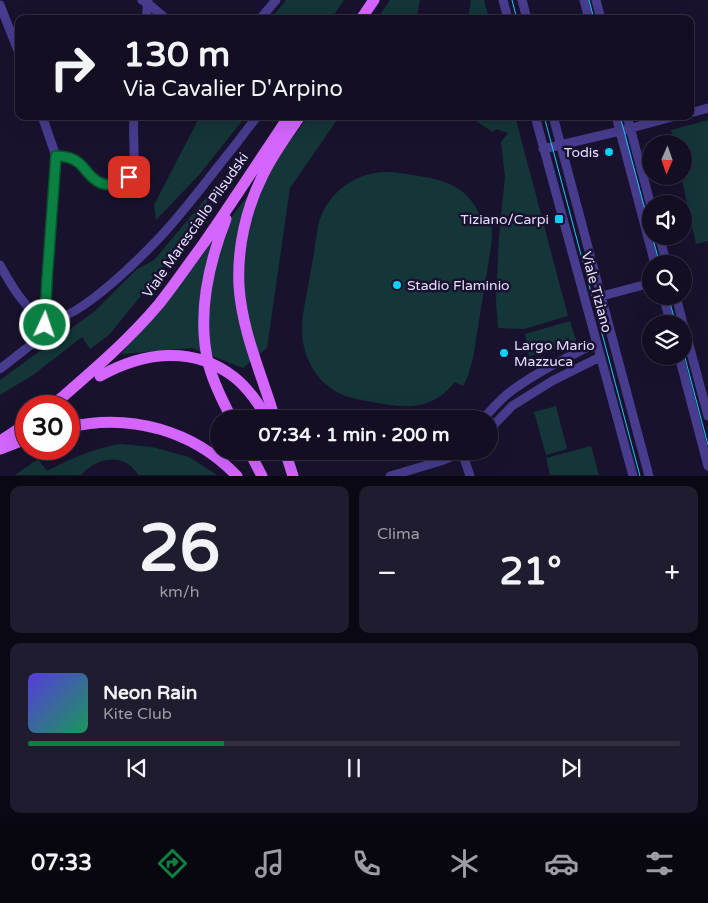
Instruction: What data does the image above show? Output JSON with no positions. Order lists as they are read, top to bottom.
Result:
{
  "streets": {
    "main road": ["Viale Maresciallo Pilsudski"],
    "street": ["Viale Tiziano"]
  },
  "places": {
    "other": ["Todis", "Stadio Flaminio", "Largo Mario Mazzuca"],
    "transit": ["Tiziano/Carpi"]
  },
  "north": "bottom",
  "page": {
    "turn": ["130 m", "Via Cavalier D'Arpino"],
    "limit": "30",
    "trip": "07:34 · 1 min · 200 m",
    "tile": [
      ["26", "km/h"],
      "Clima"
    ],
    "heat": ["−", "21°", "+"],
    "song": ["Neon Rain", "Kite Club"],
    "tabs": "07:33"
  }
}
